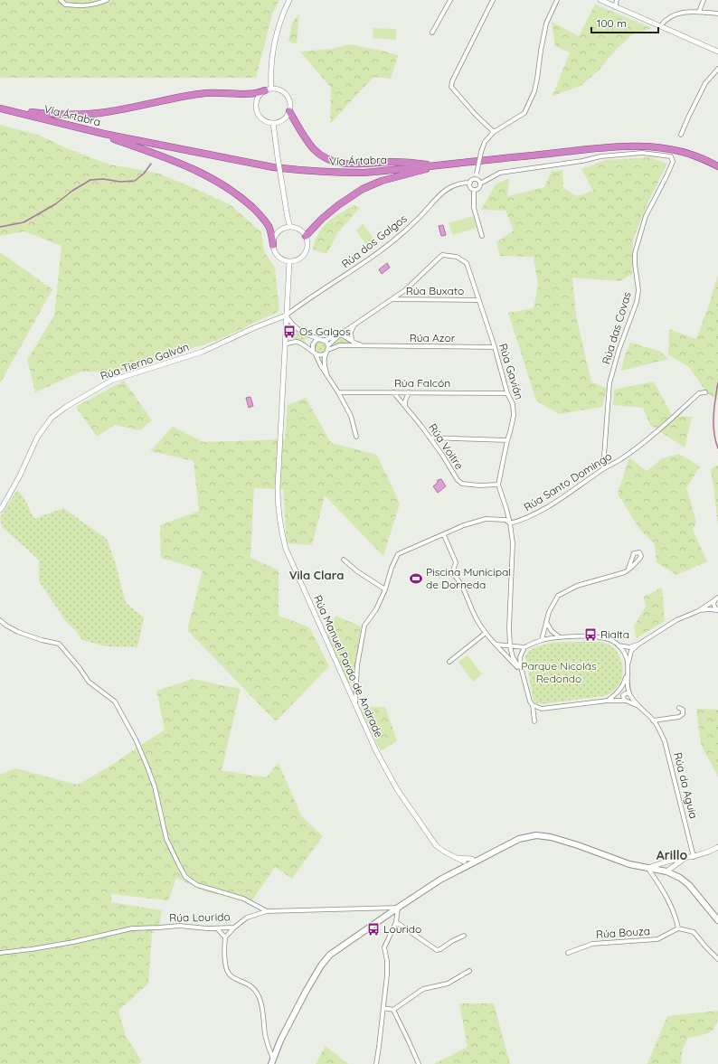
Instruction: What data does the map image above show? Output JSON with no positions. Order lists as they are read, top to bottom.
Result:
{
  "streets": {
    "highway": ["Vía Ártabra"],
    "street": [
      "Rúa dos Galgos",
      "Rúa Buxato",
      "Rúa das Covas",
      "Rúa Azor",
      "Rúa Tierno Galván",
      "Rúa Gavián",
      "Rúa Falcón",
      "Rúa Voitre",
      "Rúa Santo Domingo",
      "Rúa Manuel Pardo de Andrade",
      "Rúa da Aguia",
      "Rúa Lourido",
      "Rúa Bouza"
    ]
  },
  "crossings": [
    ["Rúa dos Galgos", "Rúa das Covas"],
    ["Rúa dos Galgos", "Rúa Tierno Galván"],
    ["Rúa dos Galgos", "Rúa Manuel Pardo de Andrade"],
    ["Rúa Buxato", "Rúa Gavián"],
    ["Rúa das Covas", "Rúa Santo Domingo"],
    ["Rúa Azor", "Rúa Gavián"],
    ["Rúa Tierno Galván", "Rúa Manuel Pardo de Andrade"],
    ["Rúa Gavián", "Rúa Falcón"],
    ["Rúa Gavián", "Rúa Voitre"],
    ["Rúa Gavián", "Rúa Santo Domingo"],
    ["Rúa Falcón", "Rúa Voitre"]
  ],
  "districts": ["Vila Clara", "Arillo"],
  "parks": ["Parque Nicolás Redondo"],
  "places": {
    "bus stop": ["Os Galgos", "Rialta", "Lourido"],
    "sports": ["Piscina Municipal de Dorneda"]
  },
  "scale_bar": "100 m"
}
